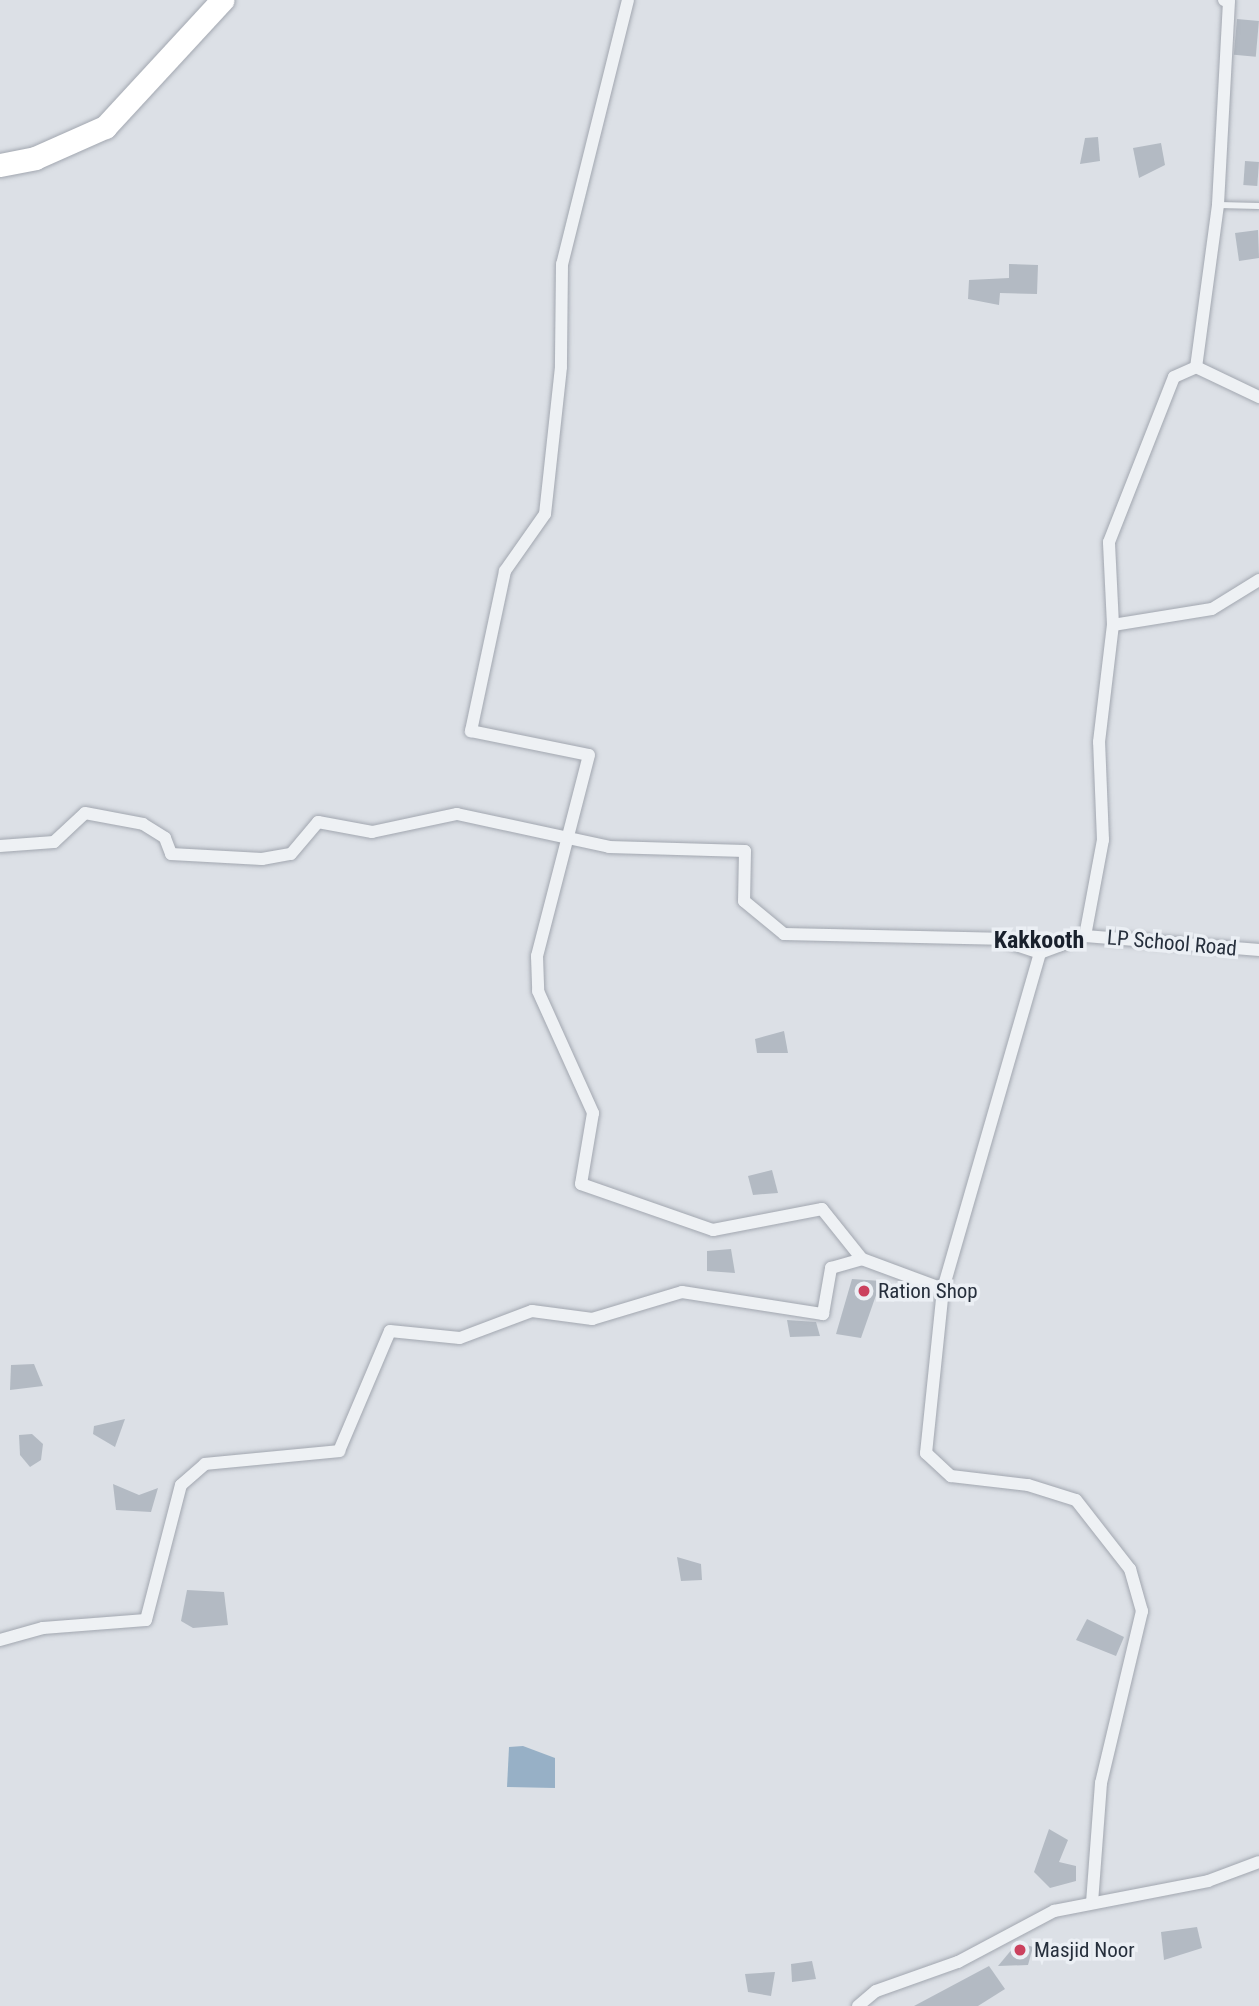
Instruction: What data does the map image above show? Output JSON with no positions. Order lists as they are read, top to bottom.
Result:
{
  "streets": {
    "street": ["LP School Road"]
  },
  "districts": ["Kakkooth"],
  "places": ["Ration Shop", "Masjid Noor"]
}
